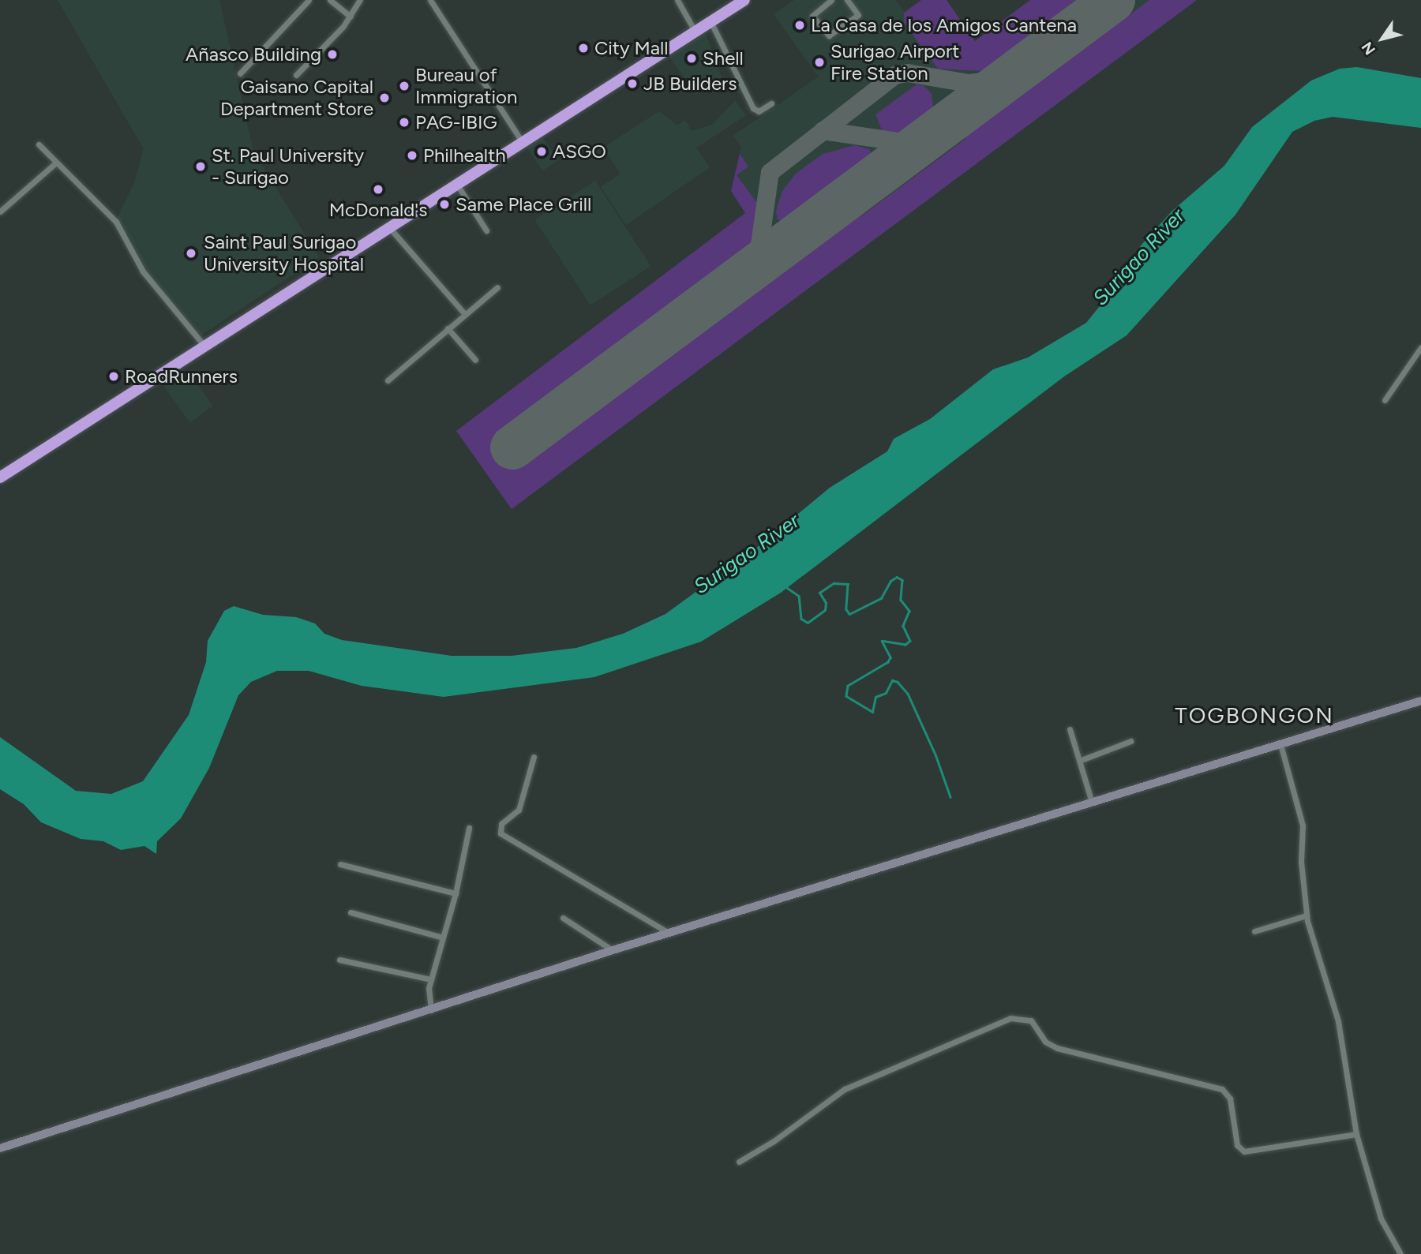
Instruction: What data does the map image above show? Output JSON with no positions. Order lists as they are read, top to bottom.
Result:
{
  "districts": ["TOGBONGON"],
  "water": ["Surigao River"],
  "places": [
    "La Casa de los Amigos Cantena",
    "City Mall",
    "Añasco Building",
    "Shell",
    "Surigao Airport Fire Station",
    "JB Builders",
    "Bureau of Immigration",
    "Gaisano Capital Department Store",
    "PAG-IBIG",
    "ASGO",
    "Philhealth",
    "St. Paul University - Surigao",
    "McDonald's",
    "Same Place Grill",
    "Saint Paul Surigao University Hospital",
    "RoadRunners"
  ],
  "north": "bottom left"
}
